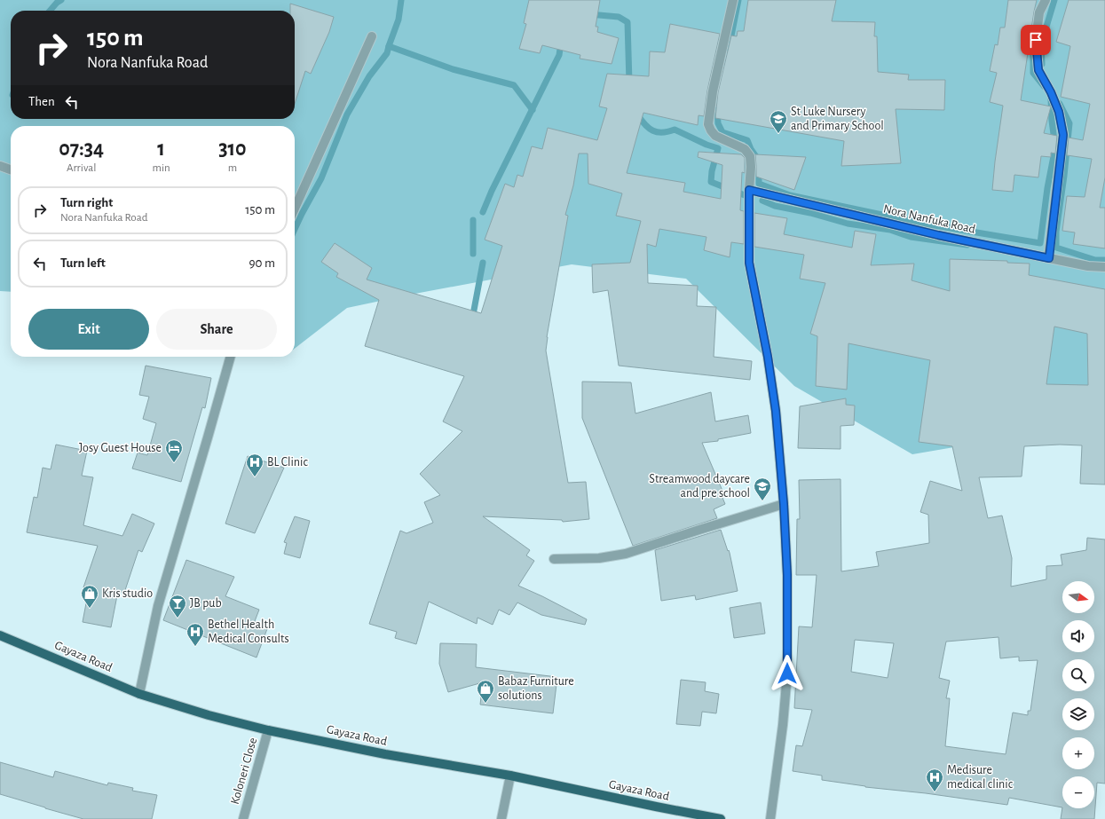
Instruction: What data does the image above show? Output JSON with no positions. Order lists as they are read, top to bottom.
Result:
{
  "streets": {
    "main road": ["Gayaza Road"],
    "street": ["Nora Nanfuka Road", "Koloneri Close"]
  },
  "crossings": [
    ["Gayaza Road", "Koloneri Close"]
  ],
  "places": {
    "school or university": ["St Luke Nursery and Primary School", "Streamwood daycare and pre school"],
    "hotel": ["Josy Guest House"],
    "hospital": ["BL Clinic", "Bethel Health Medical Consults", "Medisure medical clinic"],
    "shop": ["Kris studio", "Babaz Furniture solutions"],
    "bar": ["JB pub"]
  },
  "north": "right",
  "page": {
    "turn": ["150 m", "Nora Nanfuka Road"],
    "then": "Then",
    "eta": [
      "07:34",
      "Arrival",
      "1",
      "min",
      "310",
      "m"
    ],
    "list": [
      {
        "name": "Turn right",
        "note": "Nora Nanfuka Road",
        "value": "150 m"
      },
      {
        "name": "Turn left",
        "value": "90 m"
      }
    ],
    "buttons": ["Exit", "Share"],
    "map_buttons": ["+", "−"]
  }
}
